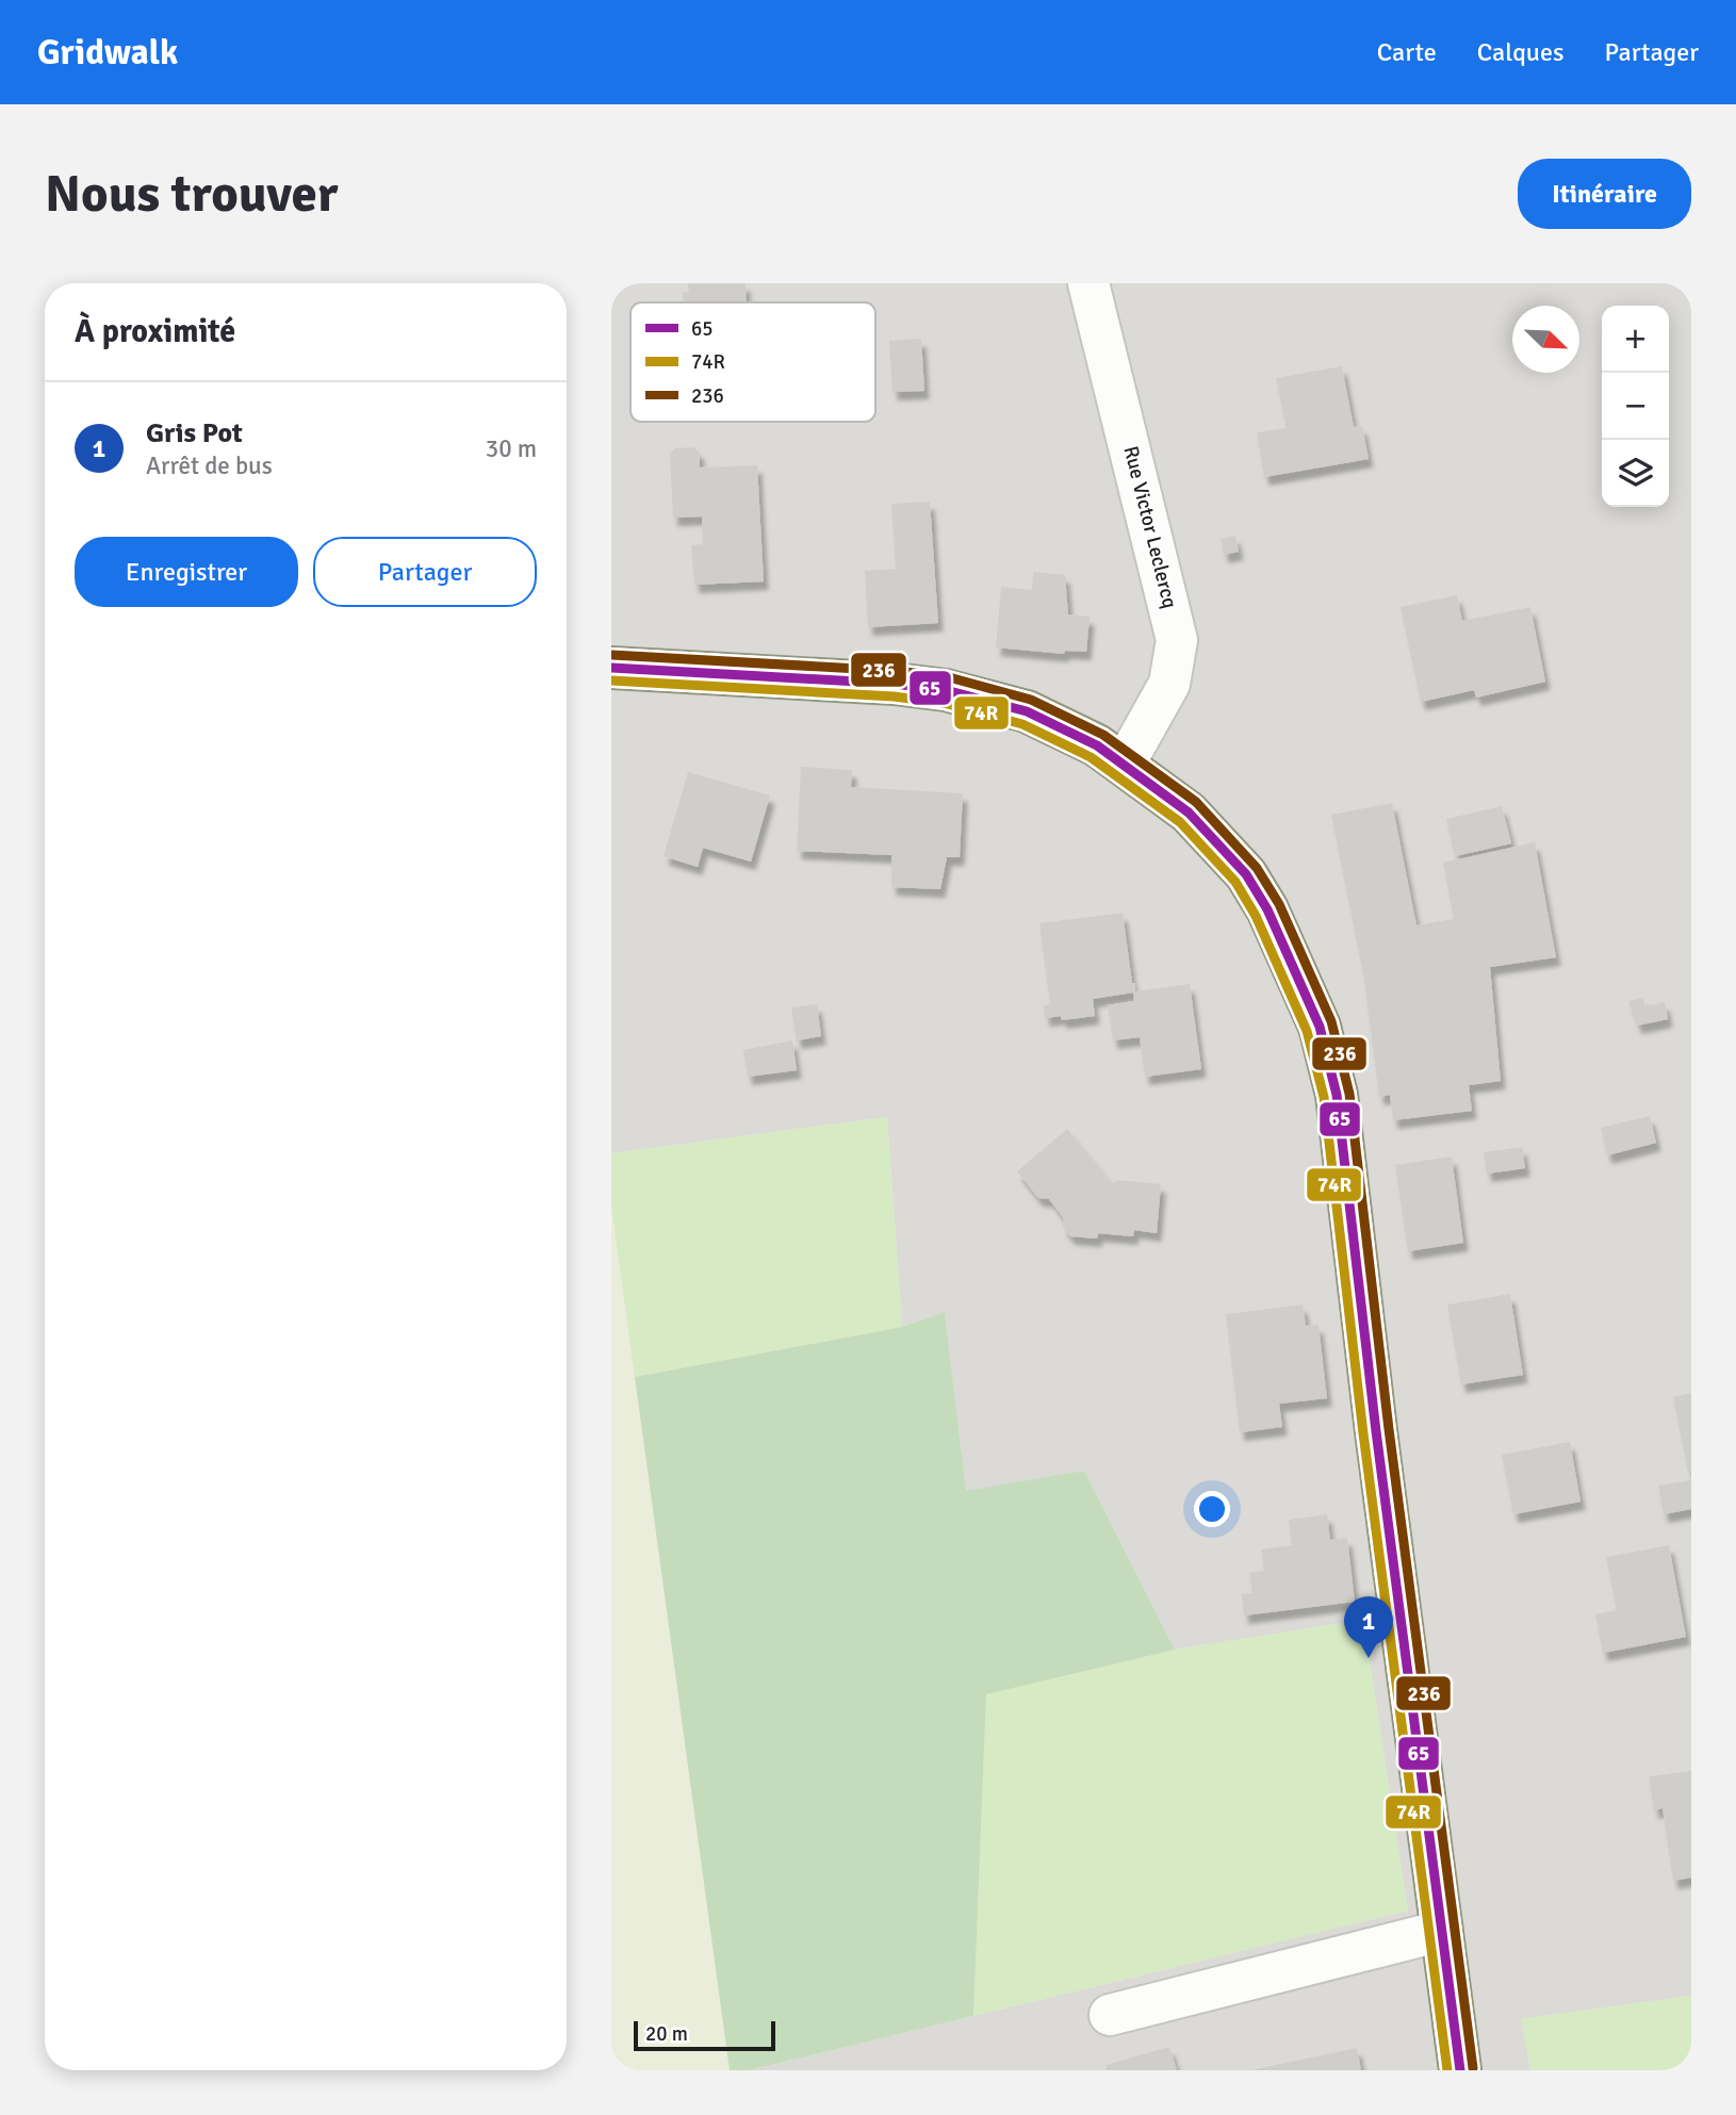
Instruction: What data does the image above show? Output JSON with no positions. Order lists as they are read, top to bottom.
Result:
{
  "streets": {
    "street": ["Rue Victor Leclercq"]
  },
  "lines": ["transit line 236", "transit line 65", "transit line 74R"],
  "legend": ["65", "74R", "236"],
  "scale_bar": "20 m",
  "north": "bottom right",
  "page": {
    "header": "Gridwalk",
    "nav": ["Carte", "Calques", "Partager"],
    "buttons": [
      "Itinéraire",
      ["Enregistrer", "Partager"]
    ],
    "title": "Nous trouver",
    "heading": "À proximité",
    "map_buttons": ["+", "−"],
    "list": [
      {
        "mark": "1",
        "name": "Gris Pot",
        "note": "Arrêt de bus",
        "value": "30 m"
      }
    ],
    "pins": "1",
    "scale": "20 m"
  }
}
